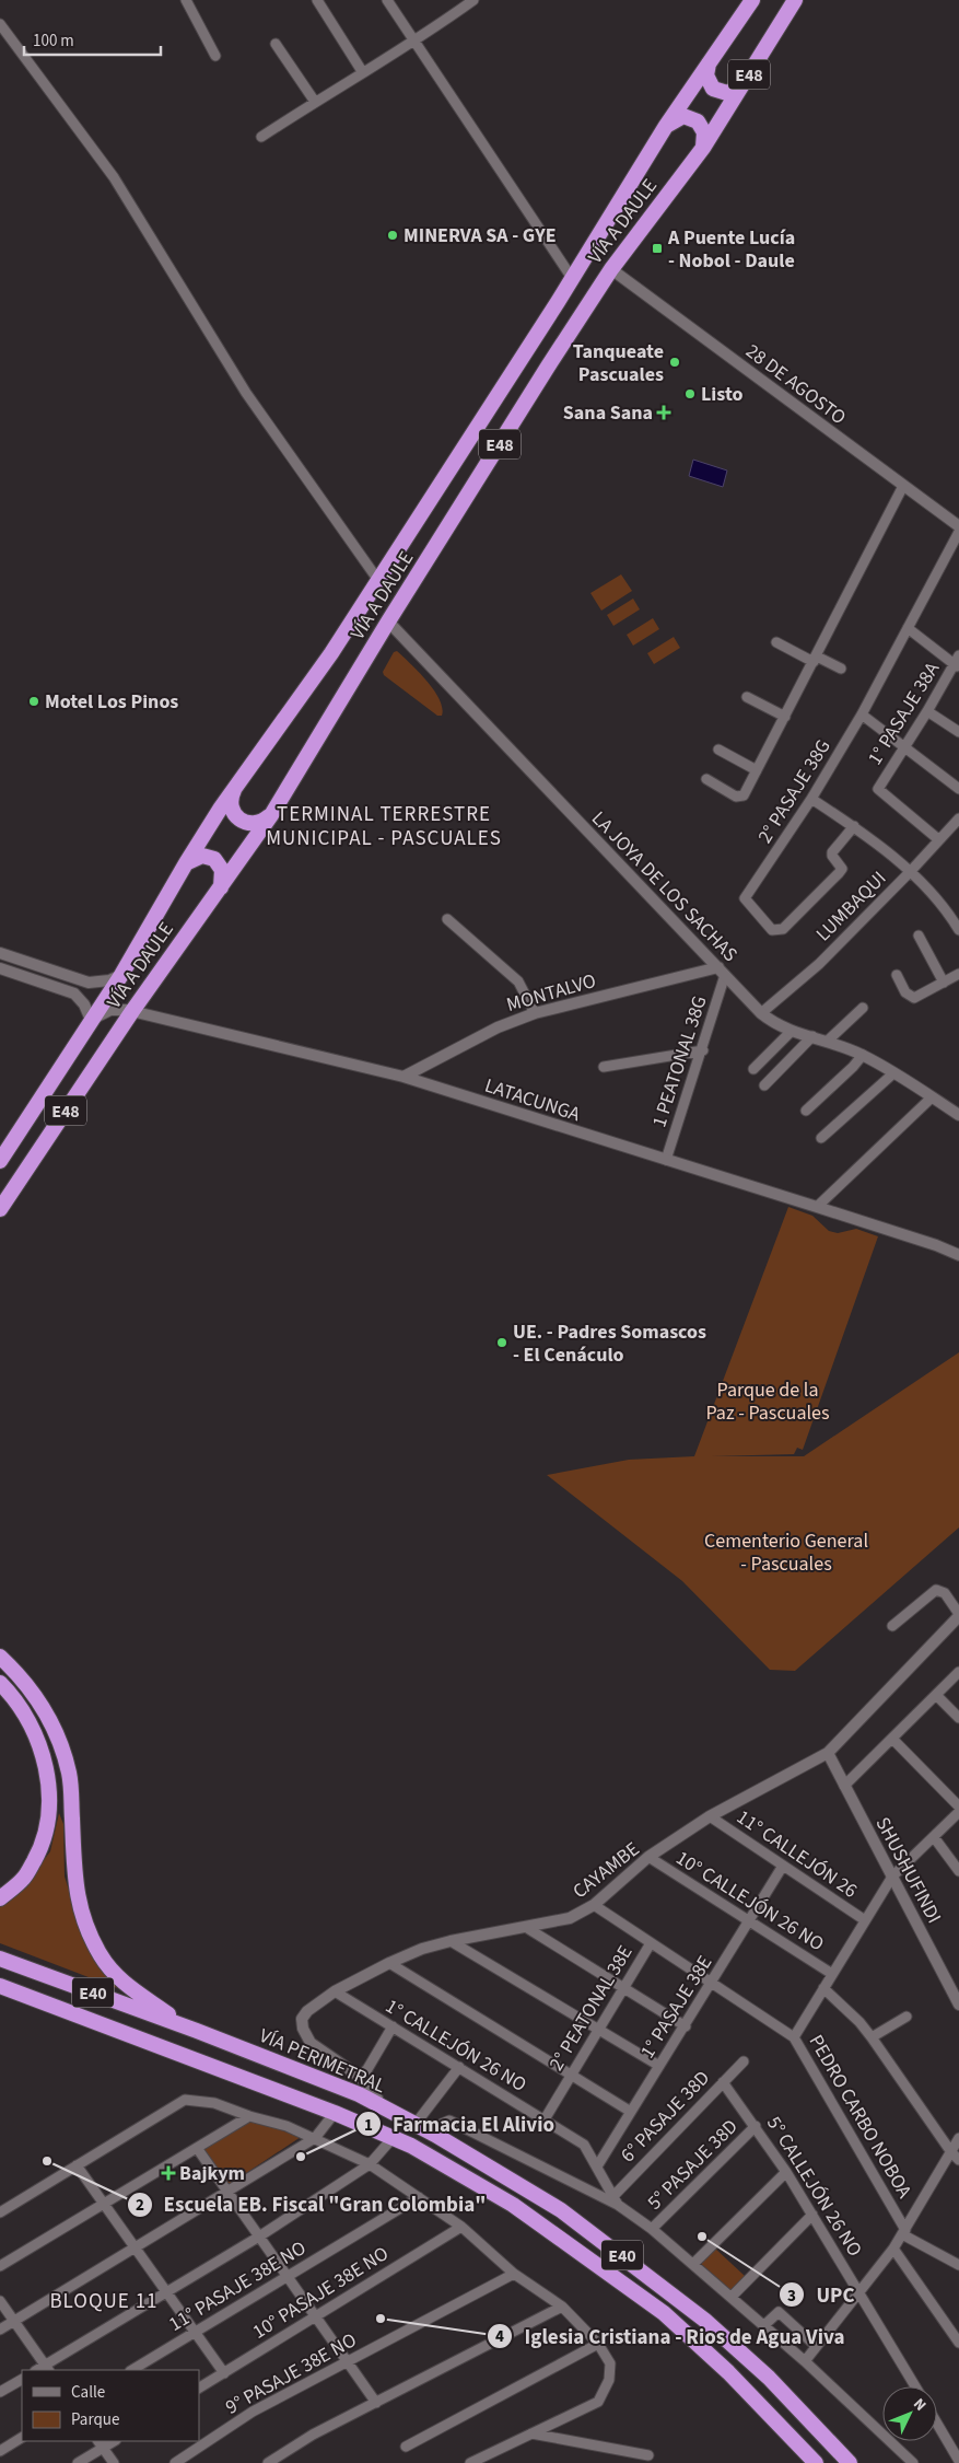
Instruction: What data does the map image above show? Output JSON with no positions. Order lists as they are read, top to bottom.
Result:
{
  "streets": {
    "highway": [
      "E48",
      "VÍA A DAULE",
      "E40",
      "VÍA PERIMETRAL"
    ],
    "street": [
      "28 DE AGOSTO",
      "1° PASAJE 38A",
      "2° PASAJE 38G",
      "LA JOYA DE LOS SACHAS",
      "LUMBAQUI",
      "MONTALVO",
      "1 PEATONAL 38G",
      "LATACUNGA",
      "11° CALLEJÓN 26",
      "CAYAMBE",
      "SHUSHUFINDI",
      "10° CALLEJÓN 26 NO",
      "1° PASAJE 38E",
      "2° PEATONAL 38E",
      "1° CALLEJÓN 26 NO",
      "6° PASAJE 38D",
      "PEDRO CARBO NOBOA",
      "5° PASAJE 38D",
      "5° CALLEJÓN 26 NO",
      "11° PASAJE 38E NO",
      "10° PASAJE 38E NO",
      "9° PASAJE 38E NO"
    ]
  },
  "crossings": [
    ["VÍA A DAULE", "28 DE AGOSTO"],
    ["VÍA A DAULE", "LA JOYA DE LOS SACHAS"],
    ["VÍA A DAULE", "LATACUNGA"],
    ["1° PASAJE 38A", "LUMBAQUI"],
    ["LA JOYA DE LOS SACHAS", "LUMBAQUI"],
    ["LA JOYA DE LOS SACHAS", "MONTALVO"],
    ["LA JOYA DE LOS SACHAS", "1 PEATONAL 38G"],
    ["MONTALVO", "1 PEATONAL 38G"],
    ["MONTALVO", "LATACUNGA"],
    ["1 PEATONAL 38G", "LATACUNGA"],
    ["11° CALLEJÓN 26", "CAYAMBE"],
    ["11° CALLEJÓN 26", "1° PASAJE 38E"],
    ["11° CALLEJÓN 26", "PEDRO CARBO NOBOA"],
    ["CAYAMBE", "SHUSHUFINDI"],
    ["CAYAMBE", "10° CALLEJÓN 26 NO"],
    ["CAYAMBE", "1° CALLEJÓN 26 NO"],
    ["CAYAMBE", "VÍA PERIMETRAL"],
    ["SHUSHUFINDI", "PEDRO CARBO NOBOA"],
    ["10° CALLEJÓN 26 NO", "1° PASAJE 38E"],
    ["10° CALLEJÓN 26 NO", "PEDRO CARBO NOBOA"],
    ["1° PASAJE 38E", "1° CALLEJÓN 26 NO"],
    ["2° PEATONAL 38E", "1° CALLEJÓN 26 NO"],
    ["1° CALLEJÓN 26 NO", "6° PASAJE 38D"],
    ["6° PASAJE 38D", "5° CALLEJÓN 26 NO"],
    ["5° PASAJE 38D", "5° CALLEJÓN 26 NO"]
  ],
  "districts": ["TERMINAL TERRESTRE MUNICIPAL - PASCUALES", "BLOQUE 11"],
  "parks": ["Parque de la Paz - Pascuales", "Cementerio General - Pascuales"],
  "places": {
    "other": [
      "MINERVA SA - GYE",
      "Tanqueate Pascuales",
      "Listo",
      "Motel Los Pinos",
      "UE. - Padres Somascos - El Cenáculo",
      "Farmacia El Alivio",
      "Escuela EB. Fiscal \"Gran Colombia\"",
      "UPC",
      "Iglesia Cristiana - Rios de Agua Viva"
    ],
    "transit": ["A Puente Lucía - Nobol - Daule"],
    "health": ["Sana Sana", "Bajkym"]
  },
  "legend": ["Calle", "Parque"],
  "scale_bar": "100 m",
  "north": "top right"
}
